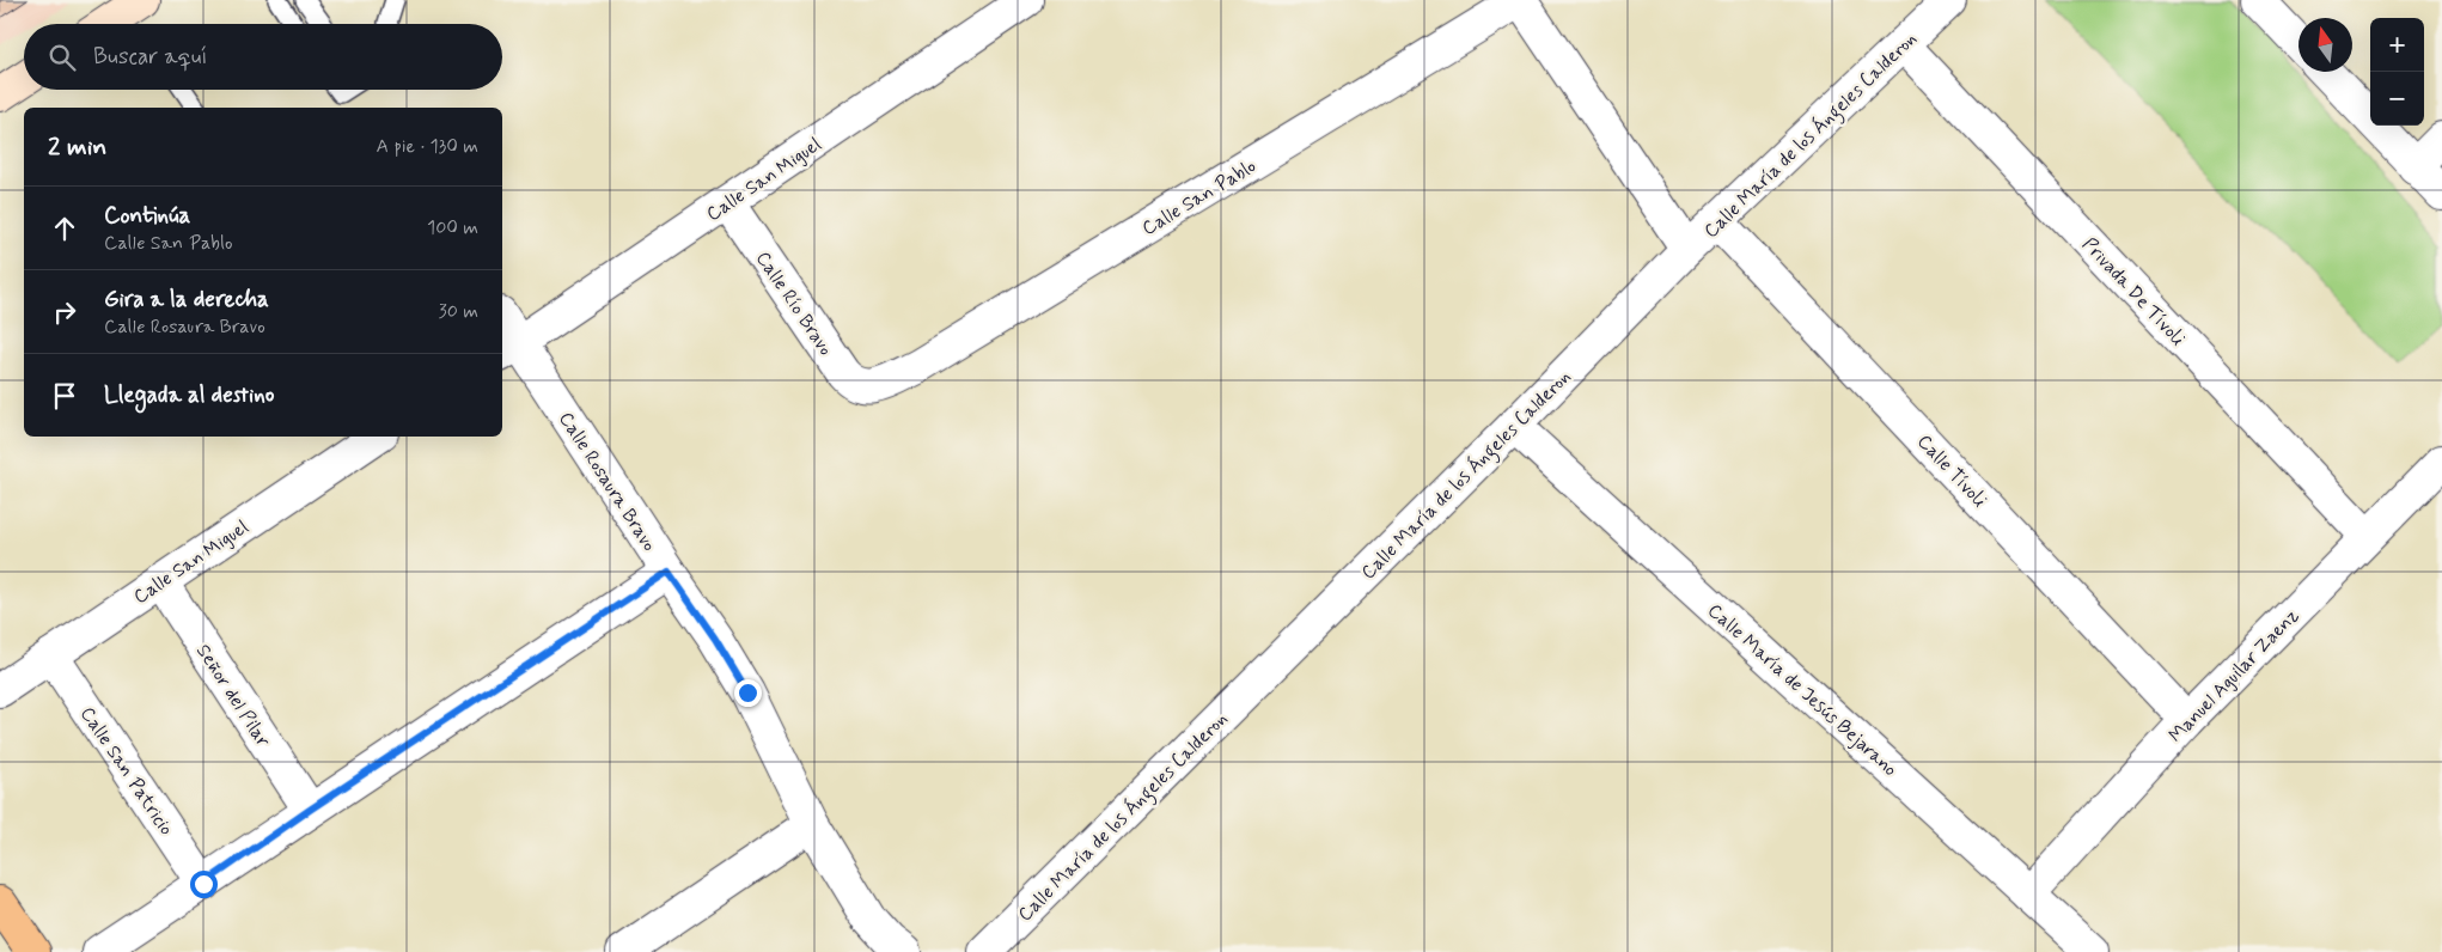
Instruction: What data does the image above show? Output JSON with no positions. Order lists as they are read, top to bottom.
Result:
{
  "streets": {
    "street": [
      "Calle María de los Ángeles Calderon",
      "Calle San Miguel",
      "Calle San Pablo",
      "Privada De Tívoli",
      "Calle Río Bravo",
      "Calle Tívoli",
      "Calle Rosaura Bravo",
      "Manuel Aguilar Zaenz",
      "Calle María de Jesús Bejarano",
      "Señor del Pilar",
      "Calle San Patricio"
    ]
  },
  "crossings": [
    ["Calle María de los Ángeles Calderon", "Privada De Tívoli"],
    ["Calle María de los Ángeles Calderon", "Calle Tívoli"],
    ["Calle María de los Ángeles Calderon", "Calle María de Jesús Bejarano"],
    ["Calle San Miguel", "Calle Río Bravo"],
    ["Calle San Miguel", "Calle Rosaura Bravo"],
    ["Calle San Miguel", "Señor del Pilar"],
    ["Calle San Miguel", "Calle San Patricio"],
    ["Calle San Pablo", "Calle Río Bravo"],
    ["Privada De Tívoli", "Manuel Aguilar Zaenz"],
    ["Calle Tívoli", "Manuel Aguilar Zaenz"],
    ["Manuel Aguilar Zaenz", "Calle María de Jesús Bejarano"]
  ],
  "north": "top",
  "page": {
    "map_buttons": ["+", "−"],
    "search": "Buscar aquí",
    "heading": ["2 min", "A pie · 130 m"],
    "list": [
      ["Continúa", "Calle San Pablo", "100 m"],
      ["Gira a la derecha", "Calle Rosaura Bravo", "30 m"],
      "Llegada al destino"
    ]
  }
}
